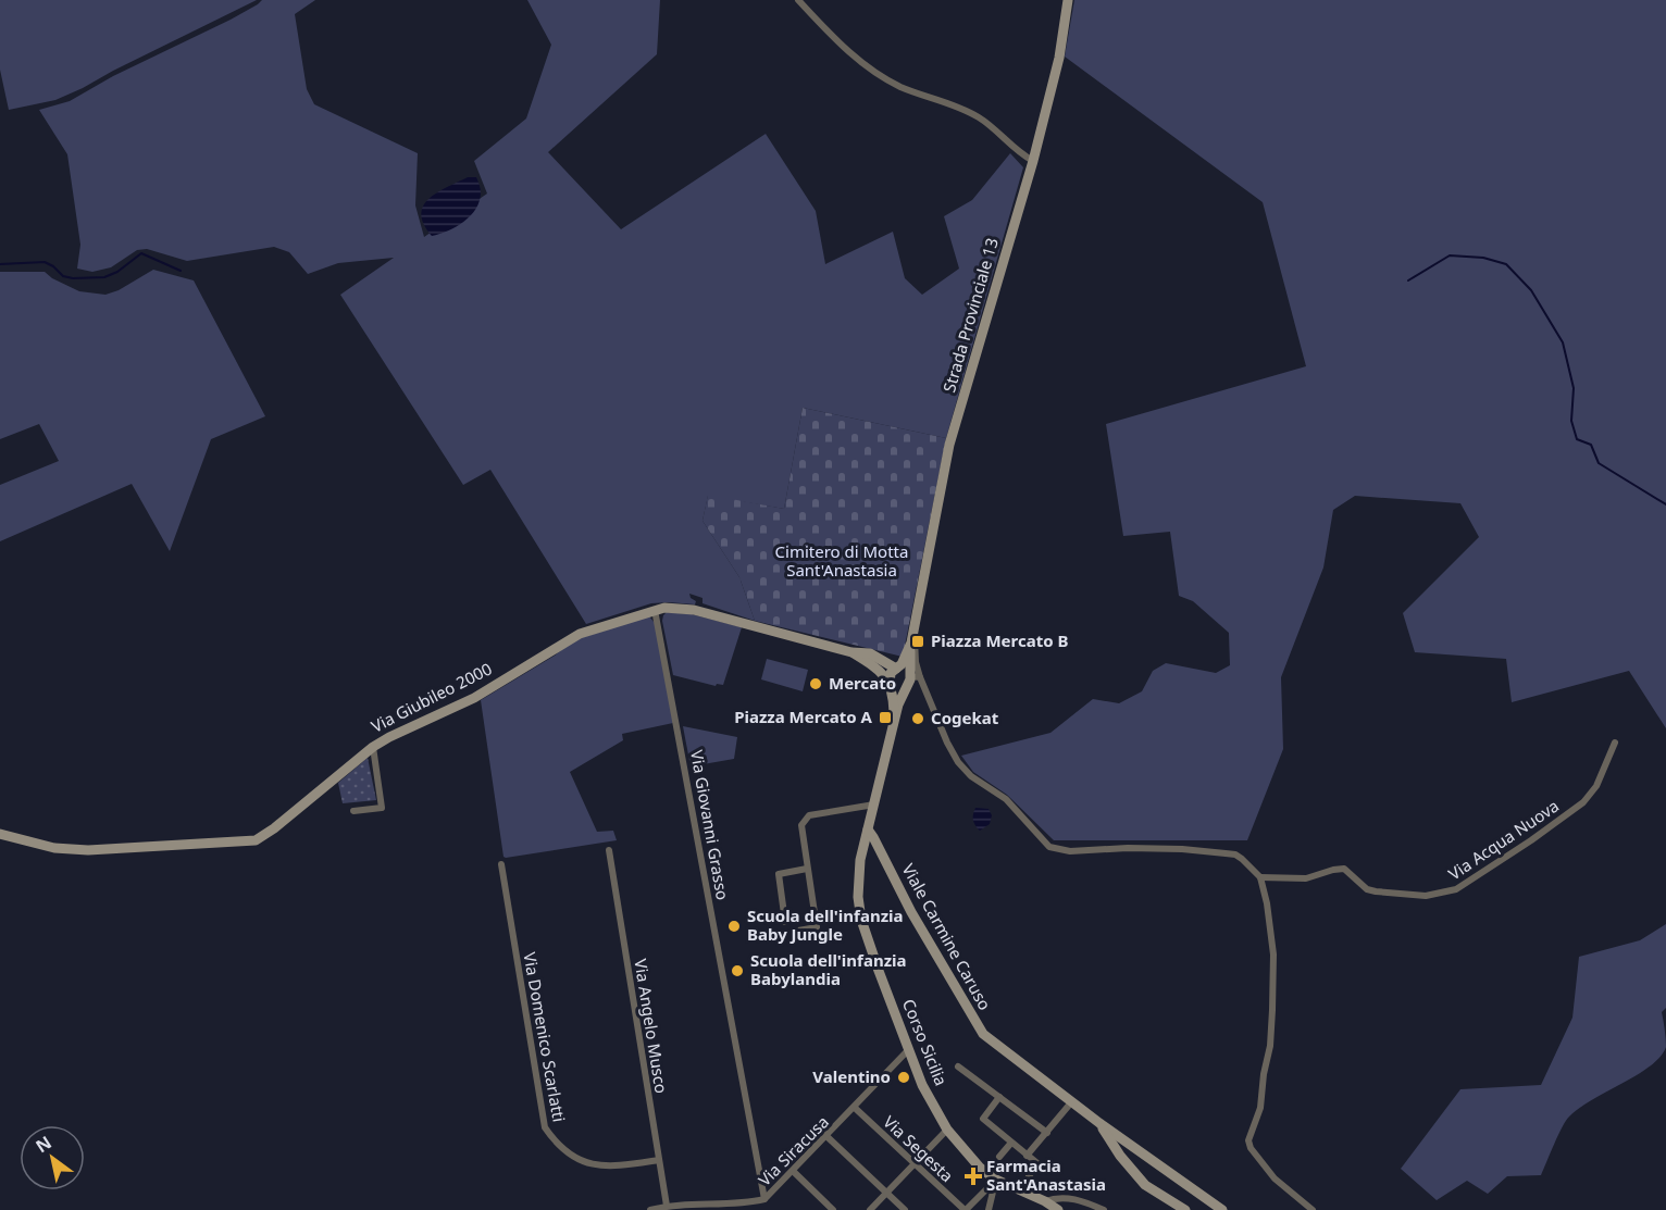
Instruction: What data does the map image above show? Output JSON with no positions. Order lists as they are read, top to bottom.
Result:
{
  "streets": {
    "street": [
      "Strada Provinciale 13",
      "Via Giubileo 2000",
      "Via Giovanni Grasso",
      "Via Acqua Nuova",
      "Viale Carmine Caruso",
      "Via Angelo Musco",
      "Via Domenico Scarlatti",
      "Corso Sicilia",
      "Via Segesta",
      "Via Siracusa"
    ]
  },
  "crossings": [
    ["Via Giubileo 2000", "Via Giovanni Grasso"],
    ["Via Giovanni Grasso", "Via Siracusa"],
    ["Viale Carmine Caruso", "Corso Sicilia"],
    ["Via Angelo Musco", "Via Domenico Scarlatti"],
    ["Via Angelo Musco", "Via Siracusa"],
    ["Corso Sicilia", "Via Siracusa"],
    ["Via Segesta", "Via Siracusa"]
  ],
  "parks": ["Cimitero di Motta Sant'Anastasia"],
  "places": {
    "transit": ["Piazza Mercato B", "Piazza Mercato A"],
    "other": [
      "Mercato",
      "Cogekat",
      "Scuola dell'infanzia Baby Jungle",
      "Scuola dell'infanzia Babylandia",
      "Valentino"
    ],
    "health": ["Farmacia Sant'Anastasia"]
  },
  "north": "top left"
}
